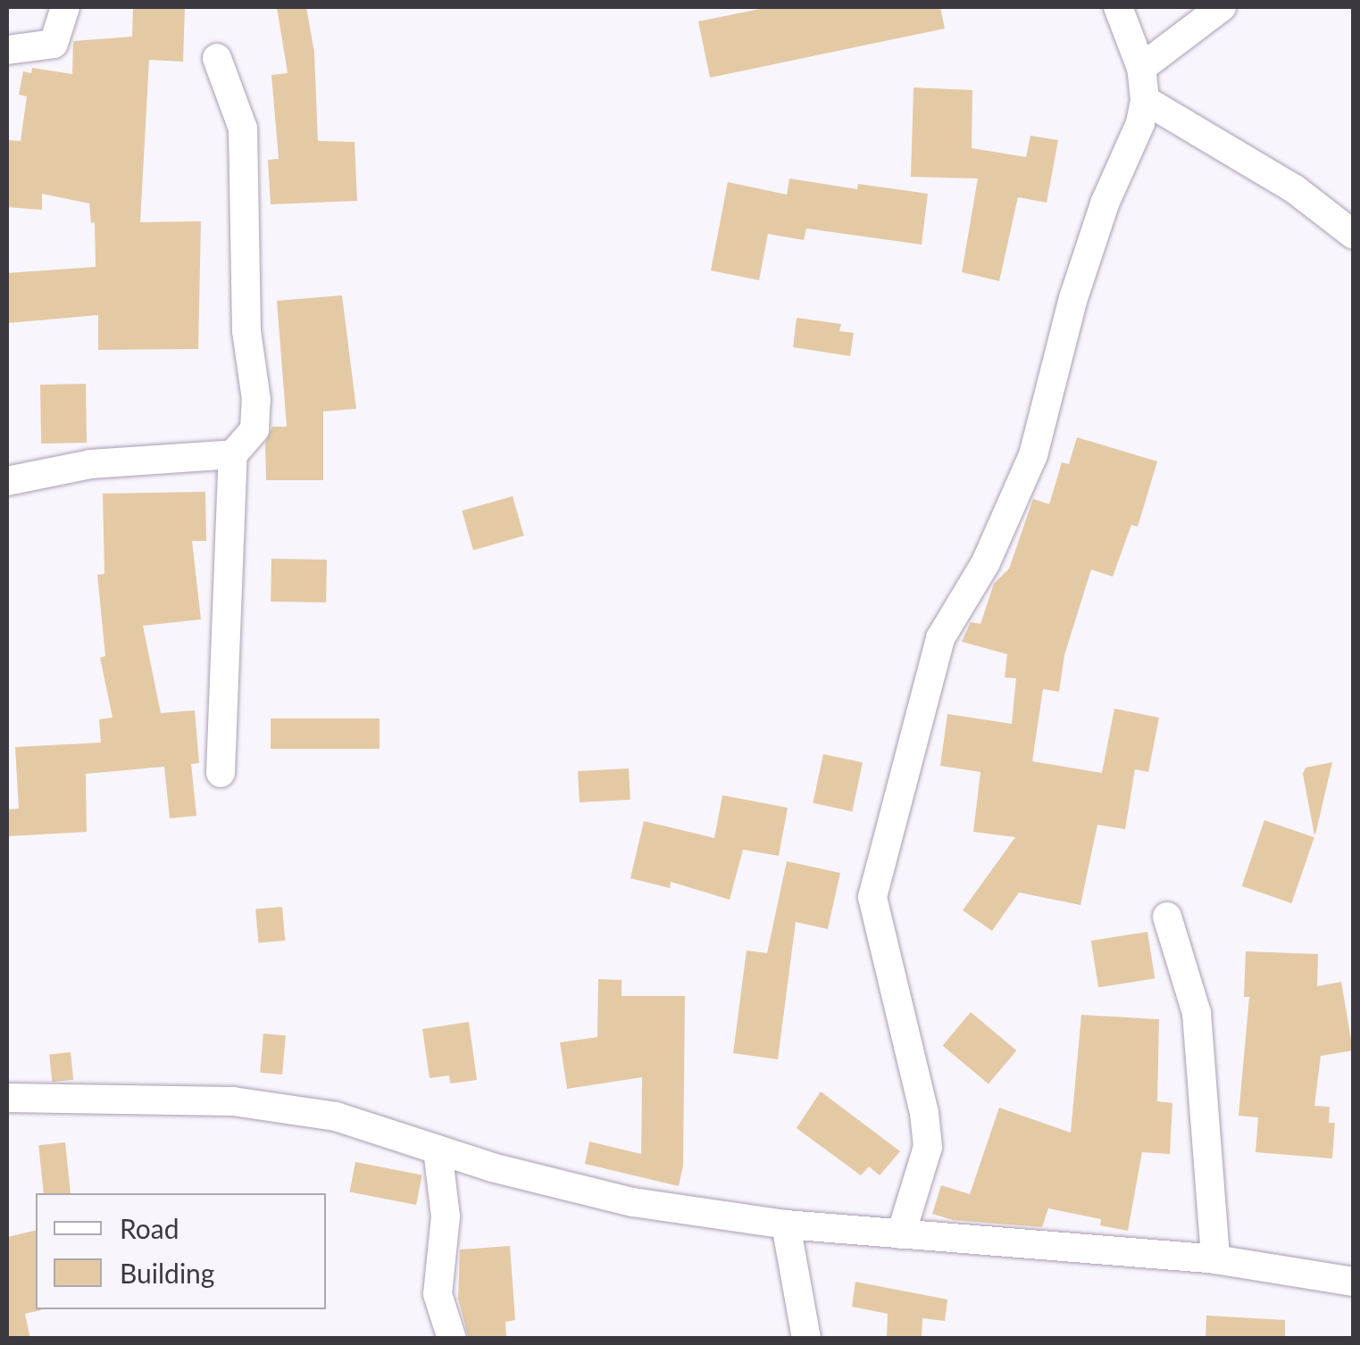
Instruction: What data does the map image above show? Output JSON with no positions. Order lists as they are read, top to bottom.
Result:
{
  "legend": ["Road", "Building"]
}
